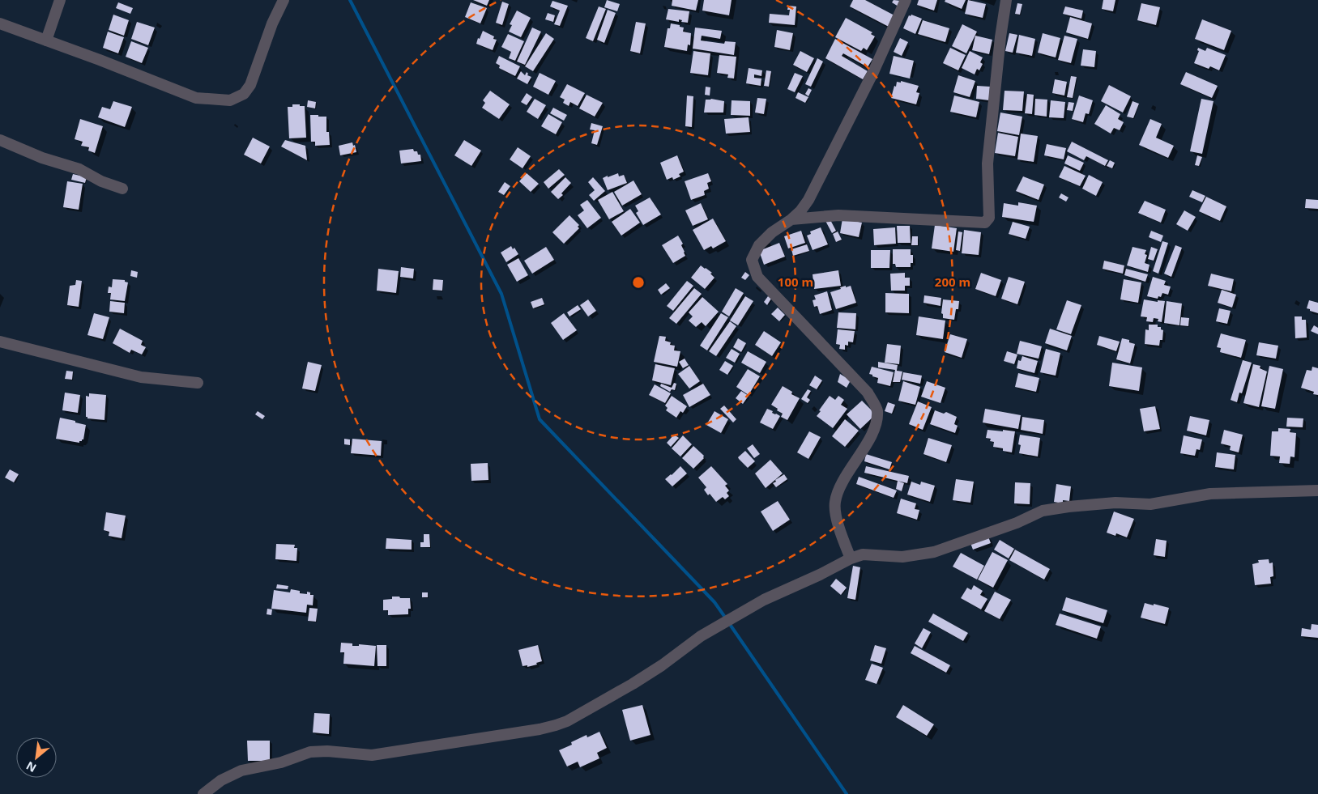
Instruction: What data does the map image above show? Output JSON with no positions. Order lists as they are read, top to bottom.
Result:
{
  "north": "bottom left",
  "rings": ["100 m", "200 m"]
}
